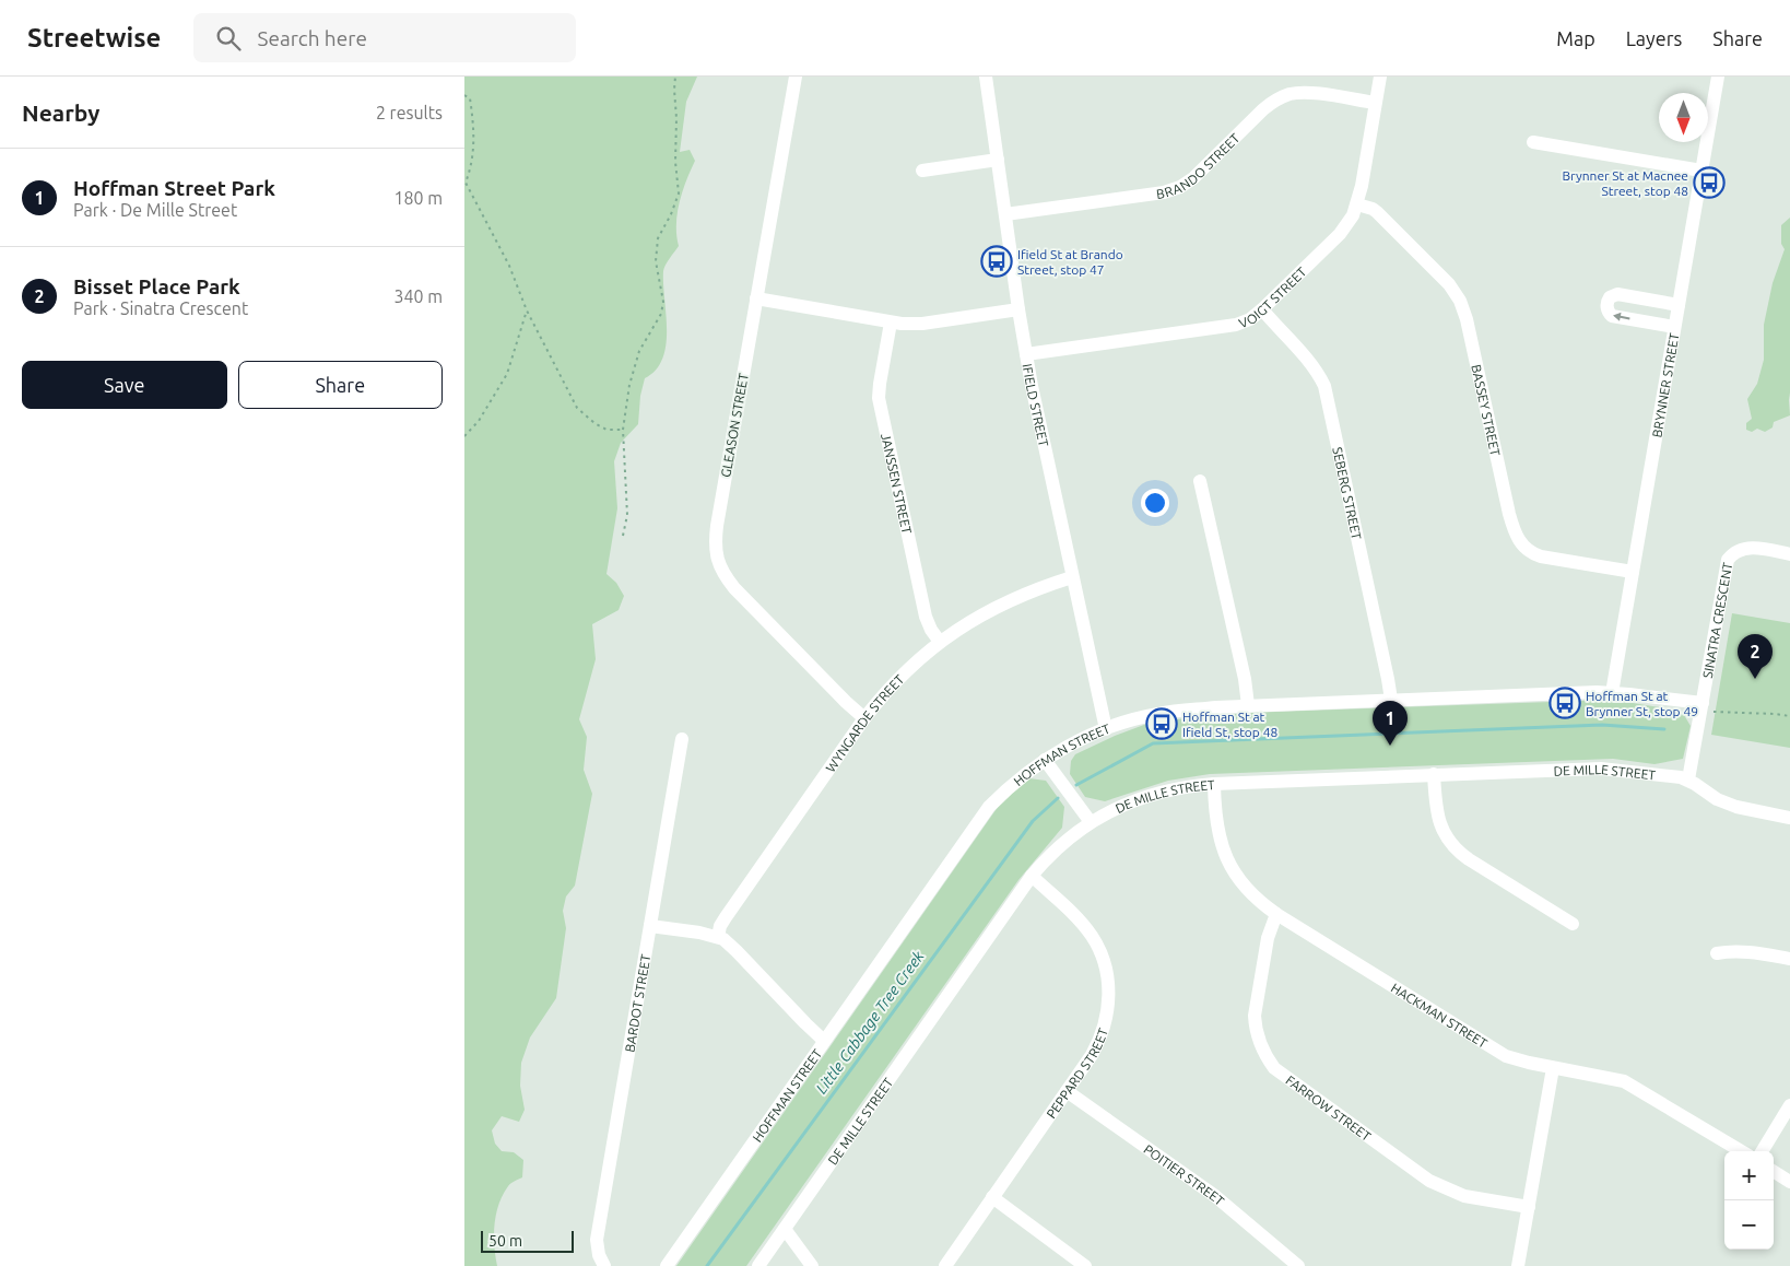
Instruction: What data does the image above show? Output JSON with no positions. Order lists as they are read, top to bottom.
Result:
{
  "streets": {
    "street": [
      "BRANDO STREET",
      "VOIGT STREET",
      "BRYNNER STREET",
      "IFIELD STREET",
      "BASSEY STREET",
      "GLEASON STREET",
      "JANSSEN STREET",
      "SEBERG STREET",
      "SINATRA CRESCENT",
      "WYNGARDE STREET",
      "HOFFMAN STREET",
      "DE MILLE STREET",
      "BARDOT STREET",
      "HACKMAN STREET",
      "PEPPARD STREET",
      "FARROW STREET",
      "POITIER STREET"
    ]
  },
  "crossings": [
    ["BRANDO STREET", "VOIGT STREET"],
    ["BRANDO STREET", "IFIELD STREET"],
    ["VOIGT STREET", "IFIELD STREET"],
    ["VOIGT STREET", "BASSEY STREET"],
    ["VOIGT STREET", "SEBERG STREET"],
    ["BRYNNER STREET", "BASSEY STREET"],
    ["BRYNNER STREET", "HOFFMAN STREET"],
    ["IFIELD STREET", "WYNGARDE STREET"],
    ["IFIELD STREET", "HOFFMAN STREET"],
    ["GLEASON STREET", "WYNGARDE STREET"],
    ["JANSSEN STREET", "WYNGARDE STREET"],
    ["SEBERG STREET", "HOFFMAN STREET"],
    ["SINATRA CRESCENT", "HOFFMAN STREET"],
    ["SINATRA CRESCENT", "DE MILLE STREET"],
    ["DE MILLE STREET", "HACKMAN STREET"],
    ["DE MILLE STREET", "PEPPARD STREET"],
    ["HACKMAN STREET", "FARROW STREET"],
    ["PEPPARD STREET", "POITIER STREET"]
  ],
  "water": ["Little Cabbage Tree Creek"],
  "places": {
    "bus stop": [
      "Brynner St at Macnee Street, stop 48",
      "Ifield St at Brando Street, stop 47",
      "Hoffman St at Brynner St, stop 49",
      "Hoffman St at Ifield St, stop 48"
    ]
  },
  "scale_bar": "50 m",
  "north": "bottom",
  "page": {
    "header": "Streetwise",
    "search": "Search here",
    "nav": ["Map", "Layers", "Share"],
    "heading": ["Nearby", "2 results"],
    "list": [
      {
        "mark": "1",
        "name": "Hoffman Street Park",
        "note": "Park · De Mille Street",
        "value": "180 m"
      },
      {
        "mark": "2",
        "name": "Bisset Place Park",
        "note": "Park · Sinatra Crescent",
        "value": "340 m"
      }
    ],
    "buttons": ["Save", "Share"],
    "pins": ["2", "1"],
    "map_buttons": ["+", "−"],
    "scale": "50 m"
  }
}
